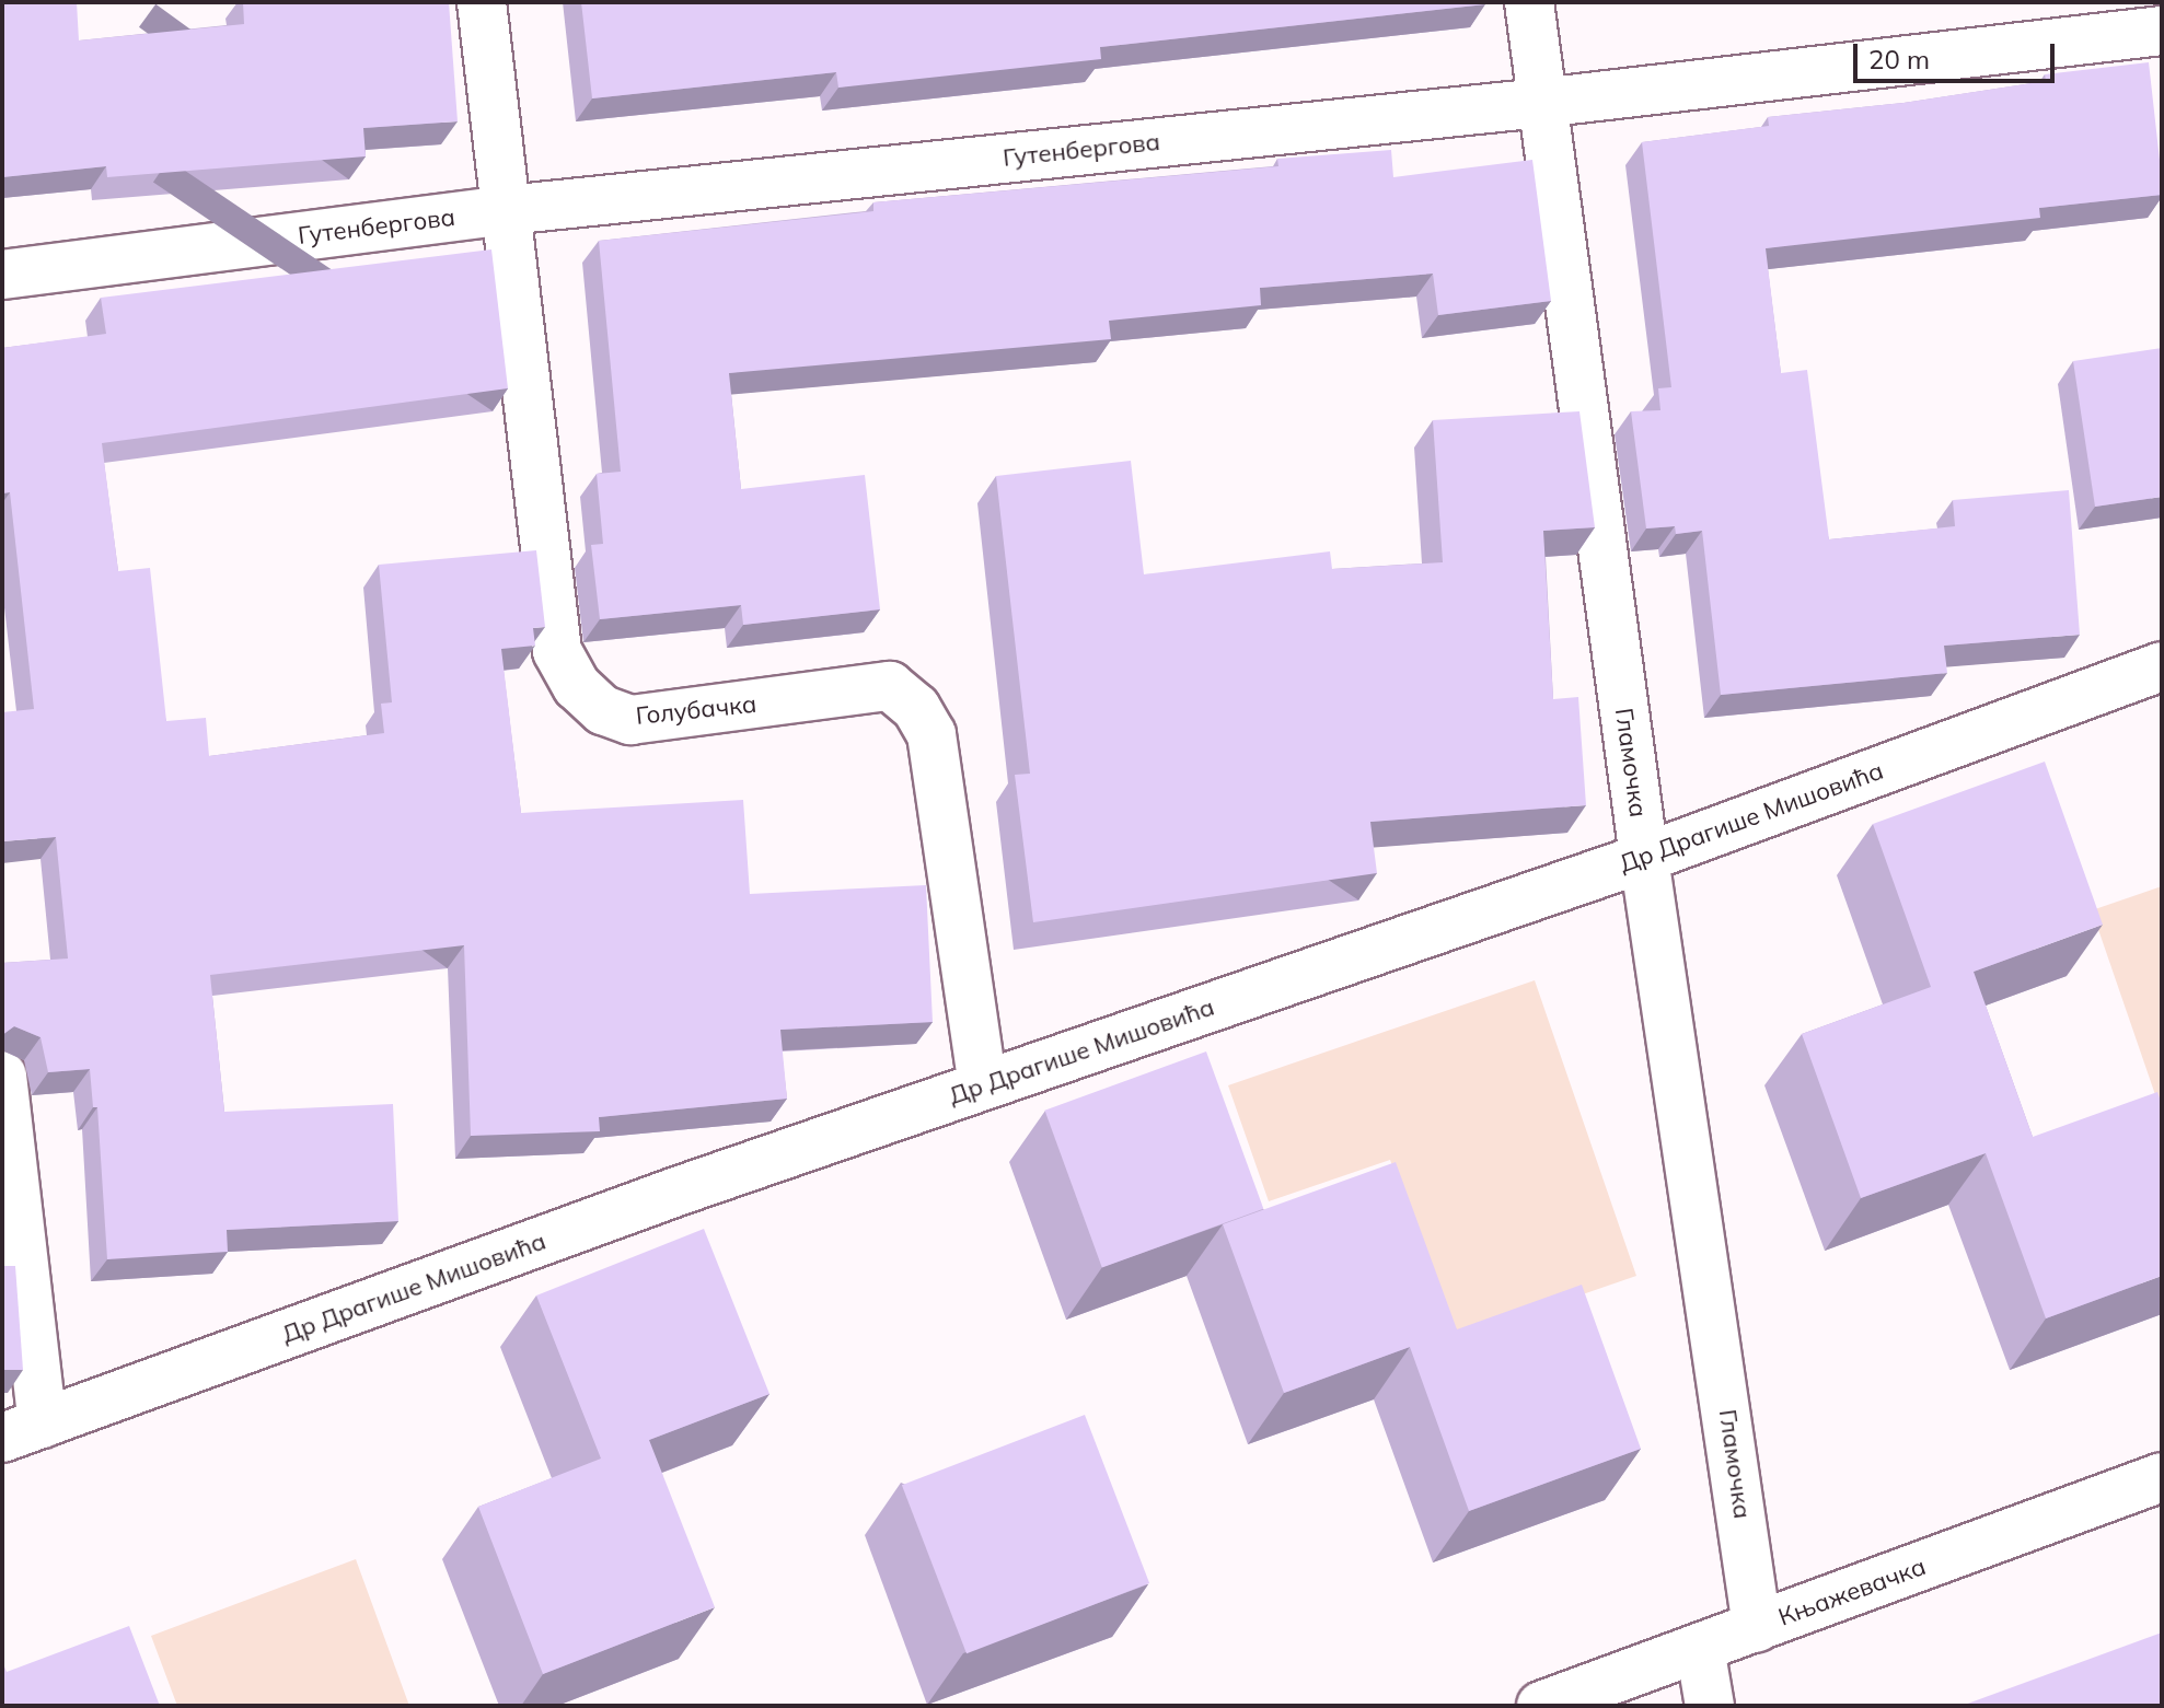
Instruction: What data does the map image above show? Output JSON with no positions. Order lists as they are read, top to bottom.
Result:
{
  "streets": {
    "street": [
      "Гутенбергова",
      "Голубачка",
      "Гламочка",
      "Др Драгише Мишовића",
      "Књажевачка"
    ]
  },
  "crossings": [
    ["Гутенбергова", "Голубачка"],
    ["Гутенбергова", "Гламочка"],
    ["Голубачка", "Др Драгише Мишовића"],
    ["Гламочка", "Др Драгише Мишовића"],
    ["Гламочка", "Књажевачка"]
  ],
  "scale_bar": "20 m"
}
